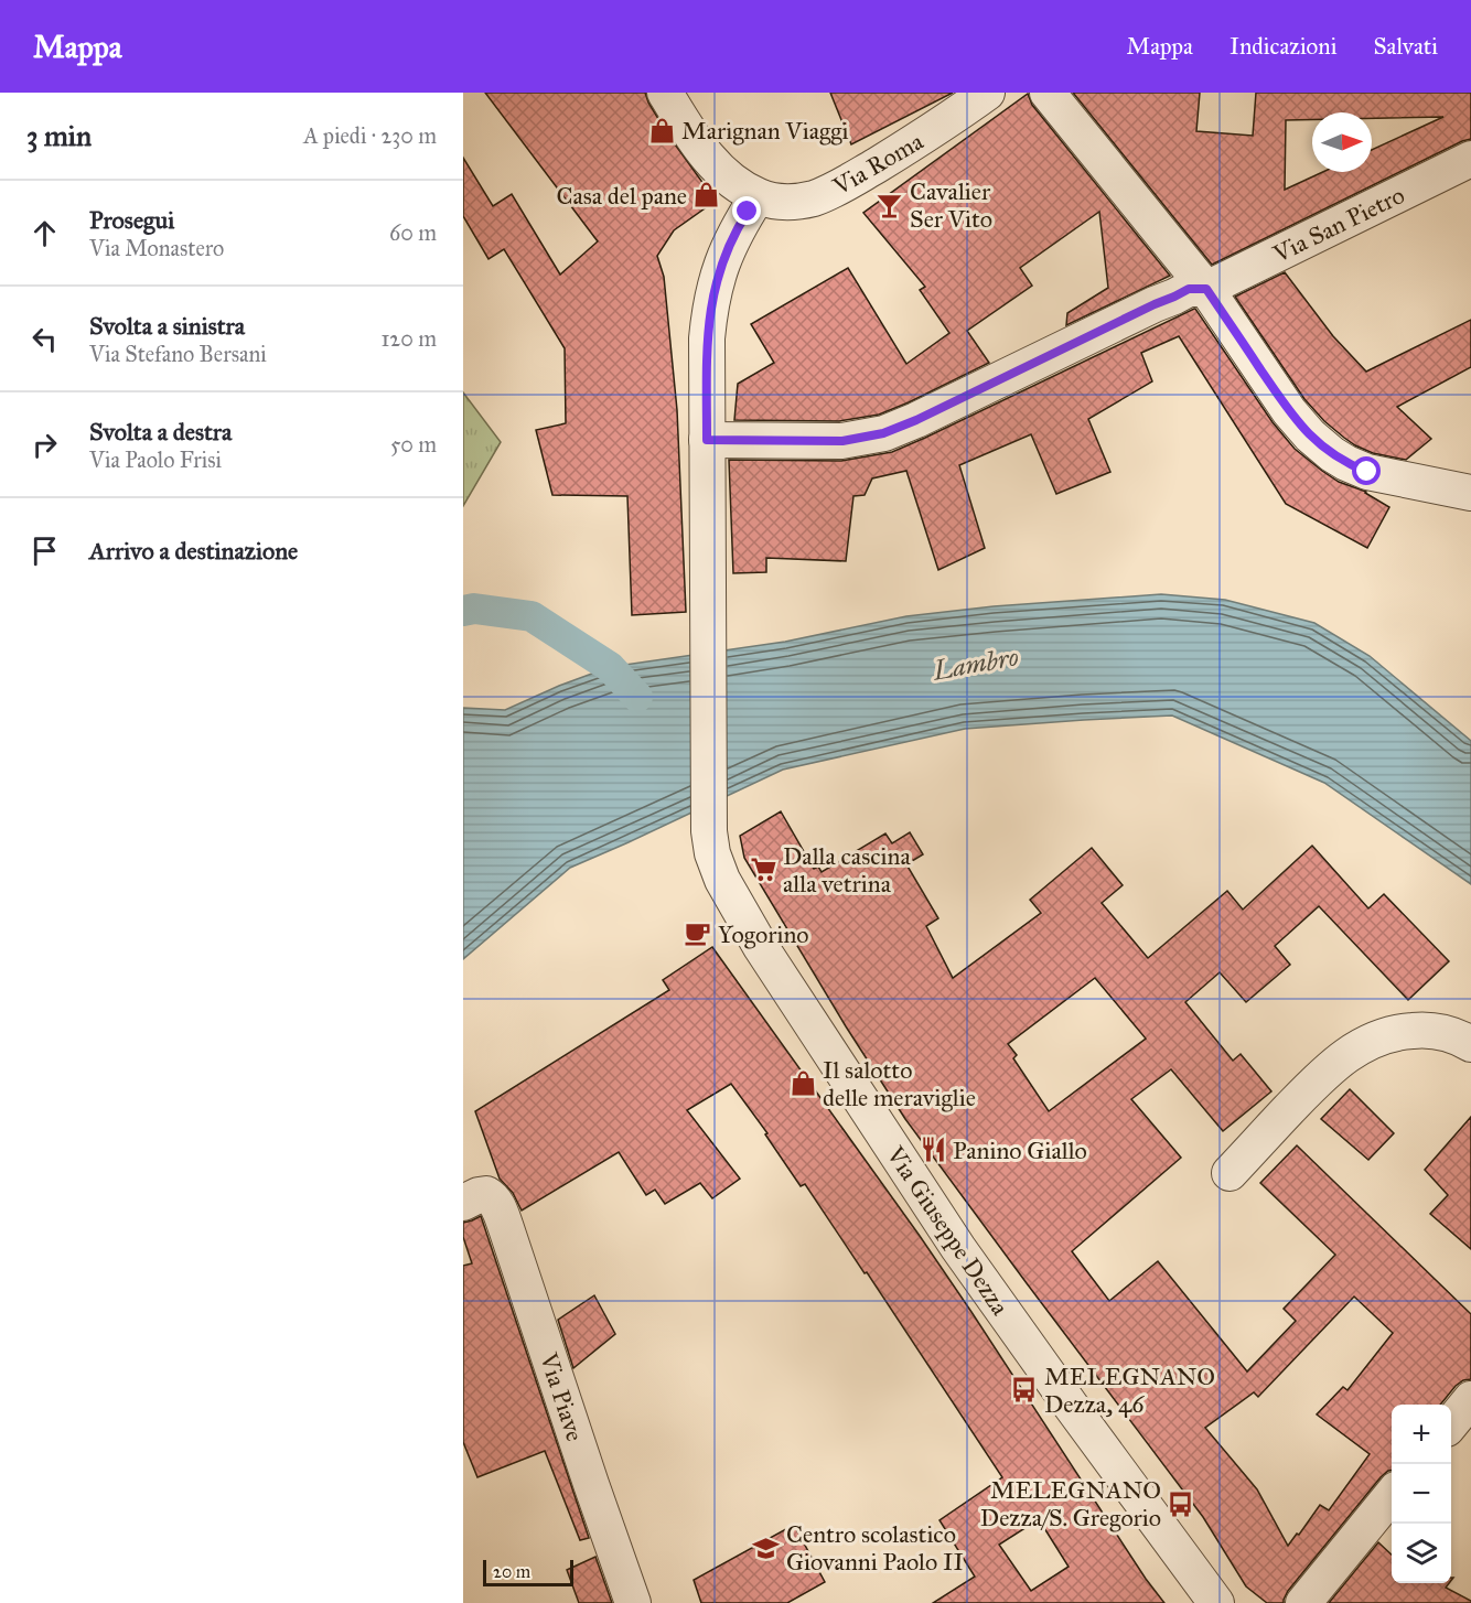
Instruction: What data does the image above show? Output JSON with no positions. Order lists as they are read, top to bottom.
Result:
{
  "streets": {
    "street": [
      "Via Roma",
      "Via San Pietro",
      "Via Giuseppe Dezza",
      "Via Piave"
    ]
  },
  "crossings": [
    ["Via Roma", "Via Giuseppe Dezza"],
    ["Via San Pietro", "Via Giuseppe Dezza"]
  ],
  "water": ["Lambro"],
  "places": {
    "shop": ["Marignan Viaggi", "Casa del pane", "Il salotto delle meraviglie"],
    "bar": ["Cavalier Ser Vito"],
    "supermarket": ["Dalla cascina alla vetrina"],
    "cafe": ["Yogorino"],
    "restaurant": ["Panino Giallo"],
    "bus stop": ["MELEGNANO Dezza, 46", "MELEGNANO Dezza/S. Gregorio"],
    "school or university": ["Centro scolastico Giovanni Paolo II"]
  },
  "scale_bar": "20 m",
  "north": "right",
  "page": {
    "header": "Mappa",
    "nav": ["Mappa", "Indicazioni", "Salvati"],
    "heading": ["3 min", "A piedi · 230 m"],
    "list": [
      ["Prosegui", "Via Monastero", "60 m"],
      ["Svolta a sinistra", "Via Stefano Bersani", "120 m"],
      ["Svolta a destra", "Via Paolo Frisi", "50 m"],
      "Arrivo a destinazione"
    ],
    "map_buttons": ["+", "−"],
    "scale": "20 m"
  }
}
